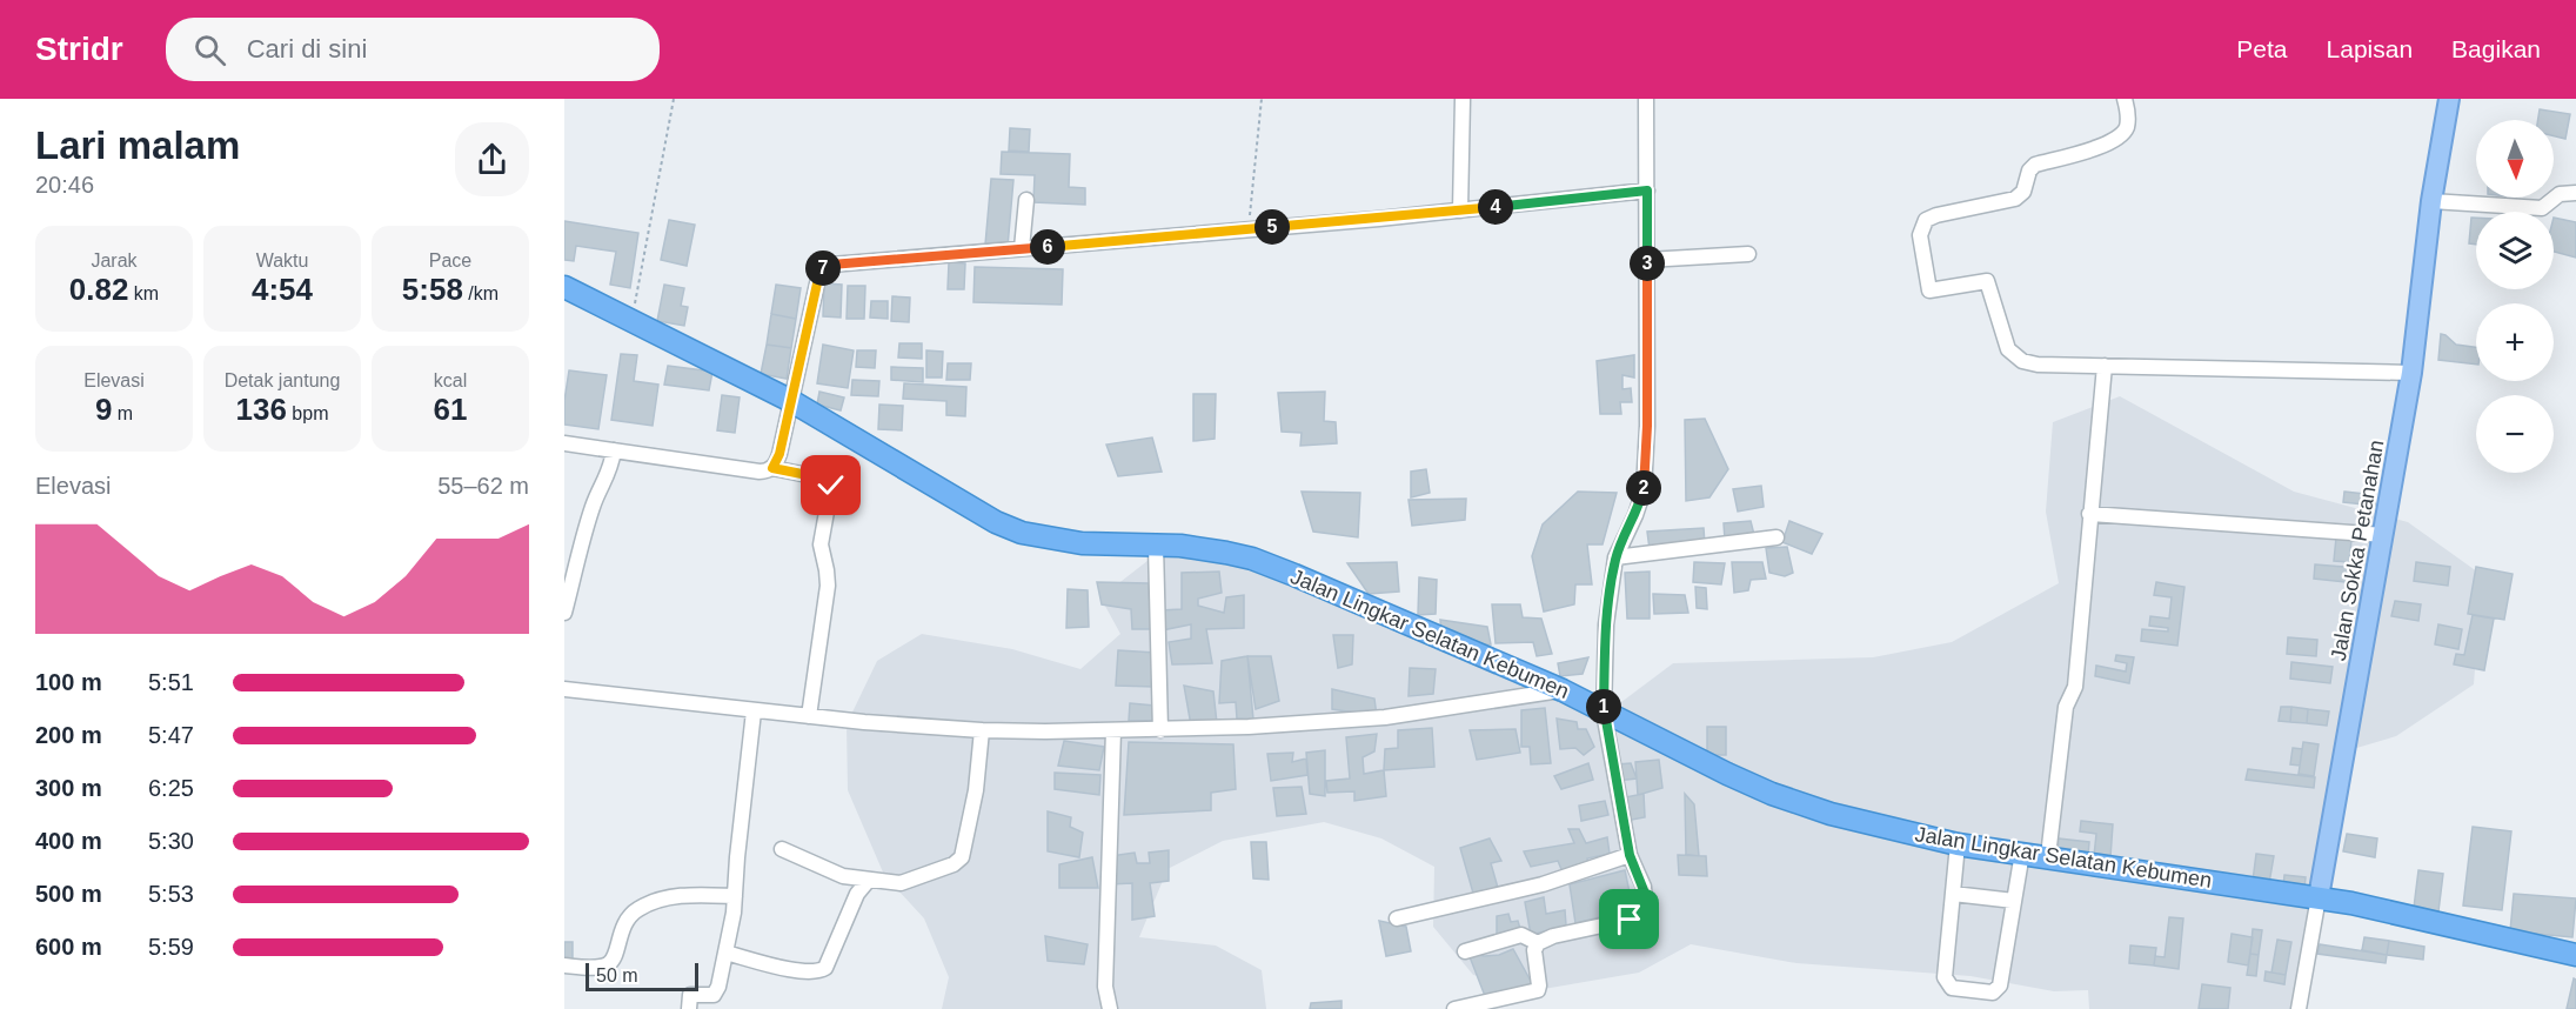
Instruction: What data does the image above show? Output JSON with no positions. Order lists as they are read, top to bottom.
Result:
{
  "streets": {
    "highway": ["Jalan Lingkar Selatan Kebumen"],
    "main road": ["Jalan Sokka Petanahan"]
  },
  "crossings": [
    ["Jalan Sokka Petanahan", "Jalan Lingkar Selatan Kebumen"]
  ],
  "scale_bar": "50 m",
  "north": "bottom",
  "page": {
    "header": "Stridr",
    "search": "Cari di sini",
    "nav": ["Peta", "Lapisan", "Bagikan"],
    "heading": ["Lari malam", "20:46"],
    "map_buttons": ["+", "−"],
    "pins": [
      "4",
      "5",
      "6",
      "3",
      "7",
      "2",
      "1"
    ],
    "stats": [
      ["Jarak", "0.82 km"],
      ["Waktu", "4:54"],
      ["Pace", "5:58 /km"],
      ["Elevasi", "9 m"],
      ["Detak jantung", "136 bpm"],
      ["kcal", "61"]
    ],
    "chart": ["Elevasi", "55–62 m"],
    "list": [
      {
        "name": "100 m",
        "note": "5:51"
      },
      {
        "name": "200 m",
        "note": "5:47"
      },
      {
        "name": "300 m",
        "note": "6:25"
      },
      {
        "name": "400 m",
        "note": "5:30"
      },
      {
        "name": "500 m",
        "note": "5:53"
      },
      {
        "name": "600 m",
        "note": "5:59"
      }
    ],
    "scale": "50 m"
  }
}
